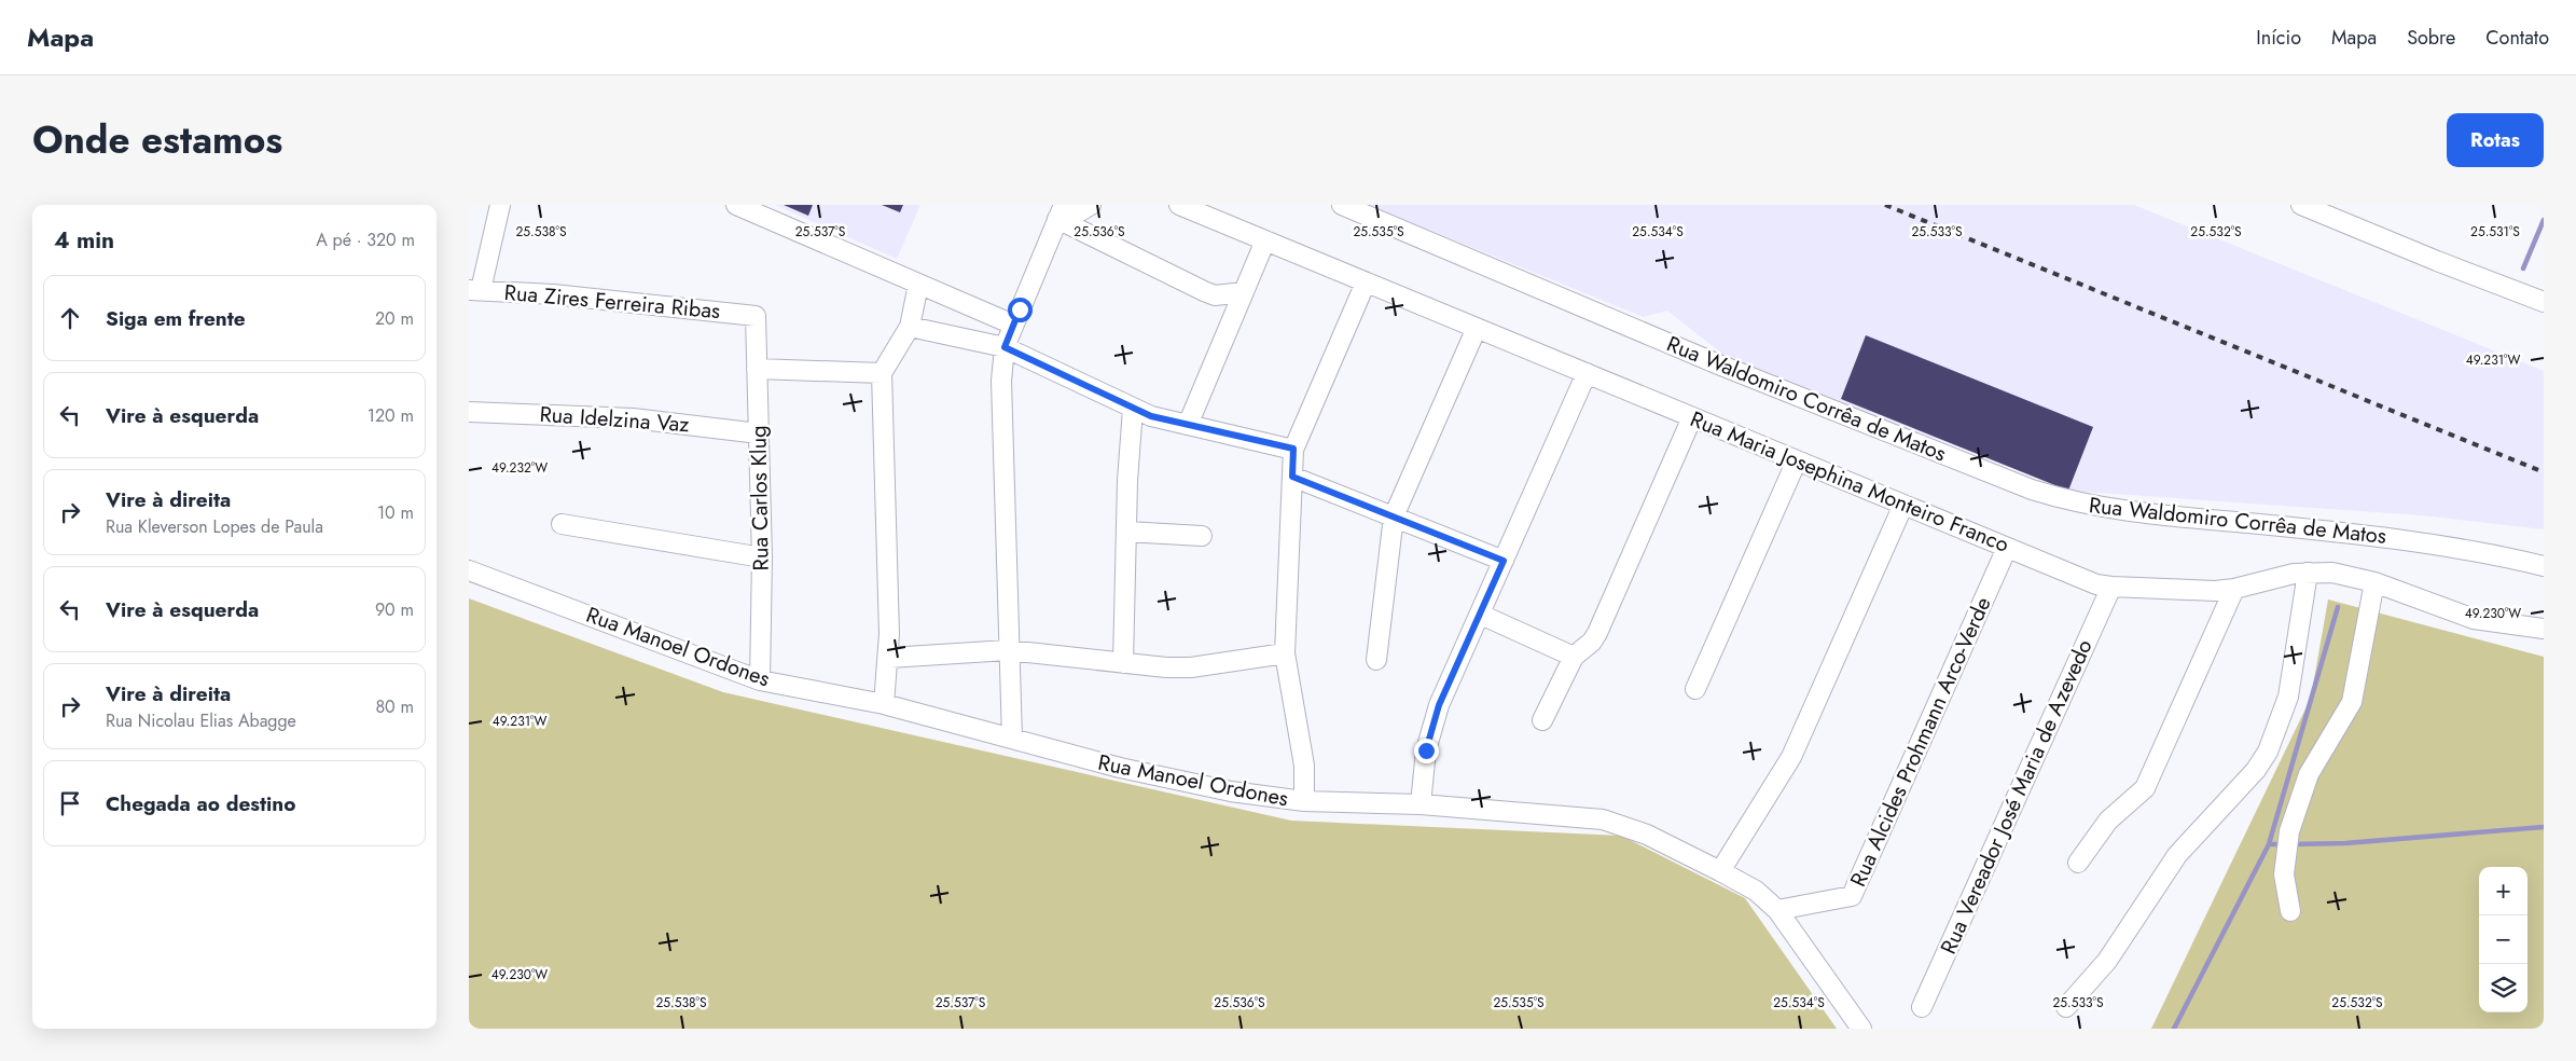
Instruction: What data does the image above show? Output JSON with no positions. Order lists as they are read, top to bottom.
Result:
{
  "streets": {
    "street": [
      "Rua Zires Ferreira Ribas",
      "Rua Waldomiro Corrêa de Matos",
      "Rua Idelzina Vaz",
      "Rua Maria Josephina Monteiro Franco",
      "Rua Carlos Klug",
      "Rua Manoel Ordones",
      "Rua Alcides Prohmann Arco-Verde",
      "Rua Vereador José Maria de Azevedo"
    ]
  },
  "crossings": [
    ["Rua Zires Ferreira Ribas", "Rua Carlos Klug"],
    ["Rua Idelzina Vaz", "Rua Carlos Klug"],
    ["Rua Maria Josephina Monteiro Franco", "Rua Alcides Prohmann Arco-Verde"],
    ["Rua Maria Josephina Monteiro Franco", "Rua Vereador José Maria de Azevedo"],
    ["Rua Carlos Klug", "Rua Manoel Ordones"],
    ["Rua Manoel Ordones", "Rua Alcides Prohmann Arco-Verde"]
  ],
  "page": {
    "header": "Mapa",
    "nav": [
      "Início",
      "Mapa",
      "Sobre",
      "Contato"
    ],
    "title": "Onde estamos",
    "buttons": "Rotas",
    "heading": ["4 min", "A pé · 320 m"],
    "list": [
      ["Siga em frente", "20 m"],
      ["Vire à esquerda", "120 m"],
      ["Vire à direita", "Rua Kleverson Lopes de Paula", "10 m"],
      ["Vire à esquerda", "90 m"],
      ["Vire à direita", "Rua Nicolau Elias Abagge", "80 m"],
      "Chegada ao destino"
    ],
    "map_buttons": ["+", "−"]
  },
  "coordinates": [
    "25.538°S",
    "25.537°S",
    "25.536°S",
    "25.535°S",
    "25.534°S",
    "25.533°S",
    "25.532°S",
    "25.531°S",
    "49.231°W",
    "49.232°W",
    "49.230°W"
  ]
}
